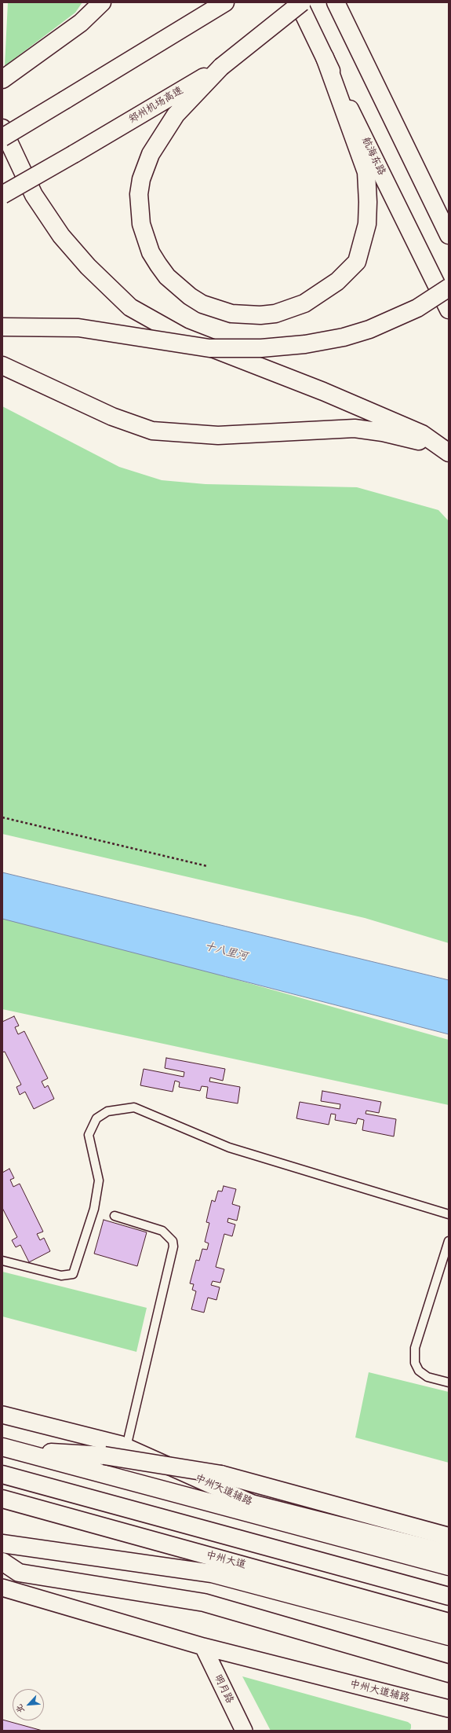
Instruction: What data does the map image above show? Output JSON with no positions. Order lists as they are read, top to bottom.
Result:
{
  "streets": {
    "main road": ["郑州机场高速", "航海东路", "中州大道"],
    "street": ["中州大道辅路", "明月路"]
  },
  "crossings": [
    ["中州大道辅路", "明月路"]
  ],
  "water": ["十八里河"],
  "north": "bottom left"
}
